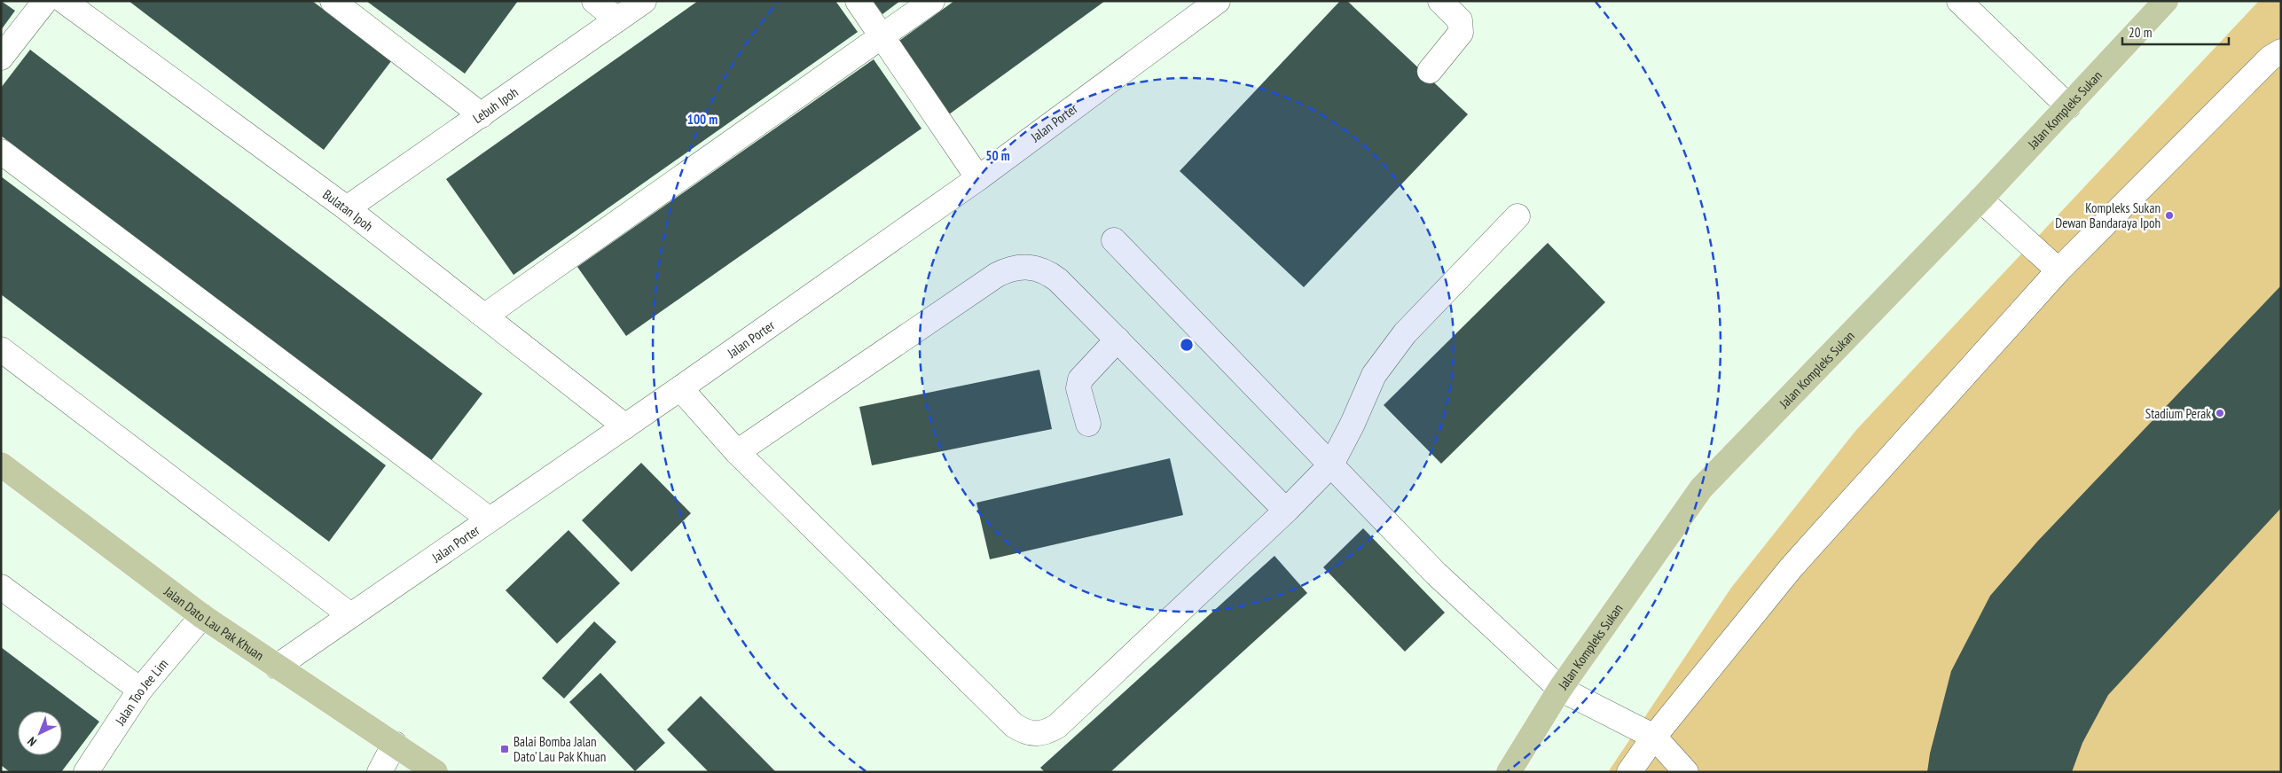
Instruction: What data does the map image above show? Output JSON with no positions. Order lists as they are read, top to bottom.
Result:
{
  "streets": {
    "main road": ["Jalan Kompleks Sukan", "Jalan Dato Lau Pak Khuan"],
    "street": [
      "Lebuh Ipoh",
      "Jalan Porter",
      "Bulatan Ipoh",
      "Jalan Too Jee Lim"
    ]
  },
  "crossings": [
    ["Lebuh Ipoh", "Bulatan Ipoh"],
    ["Jalan Porter", "Bulatan Ipoh"],
    ["Jalan Porter", "Jalan Dato Lau Pak Khuan"],
    ["Jalan Dato Lau Pak Khuan", "Jalan Too Jee Lim"]
  ],
  "places": {
    "other": ["Kompleks Sukan Dewan Bandaraya Ipoh", "Stadium Perak"],
    "transit": ["Balai Bomba Jalan Dato' Lau Pak Khuan"]
  },
  "scale_bar": "20 m",
  "north": "bottom left",
  "rings": ["100 m", "50 m"]
}
